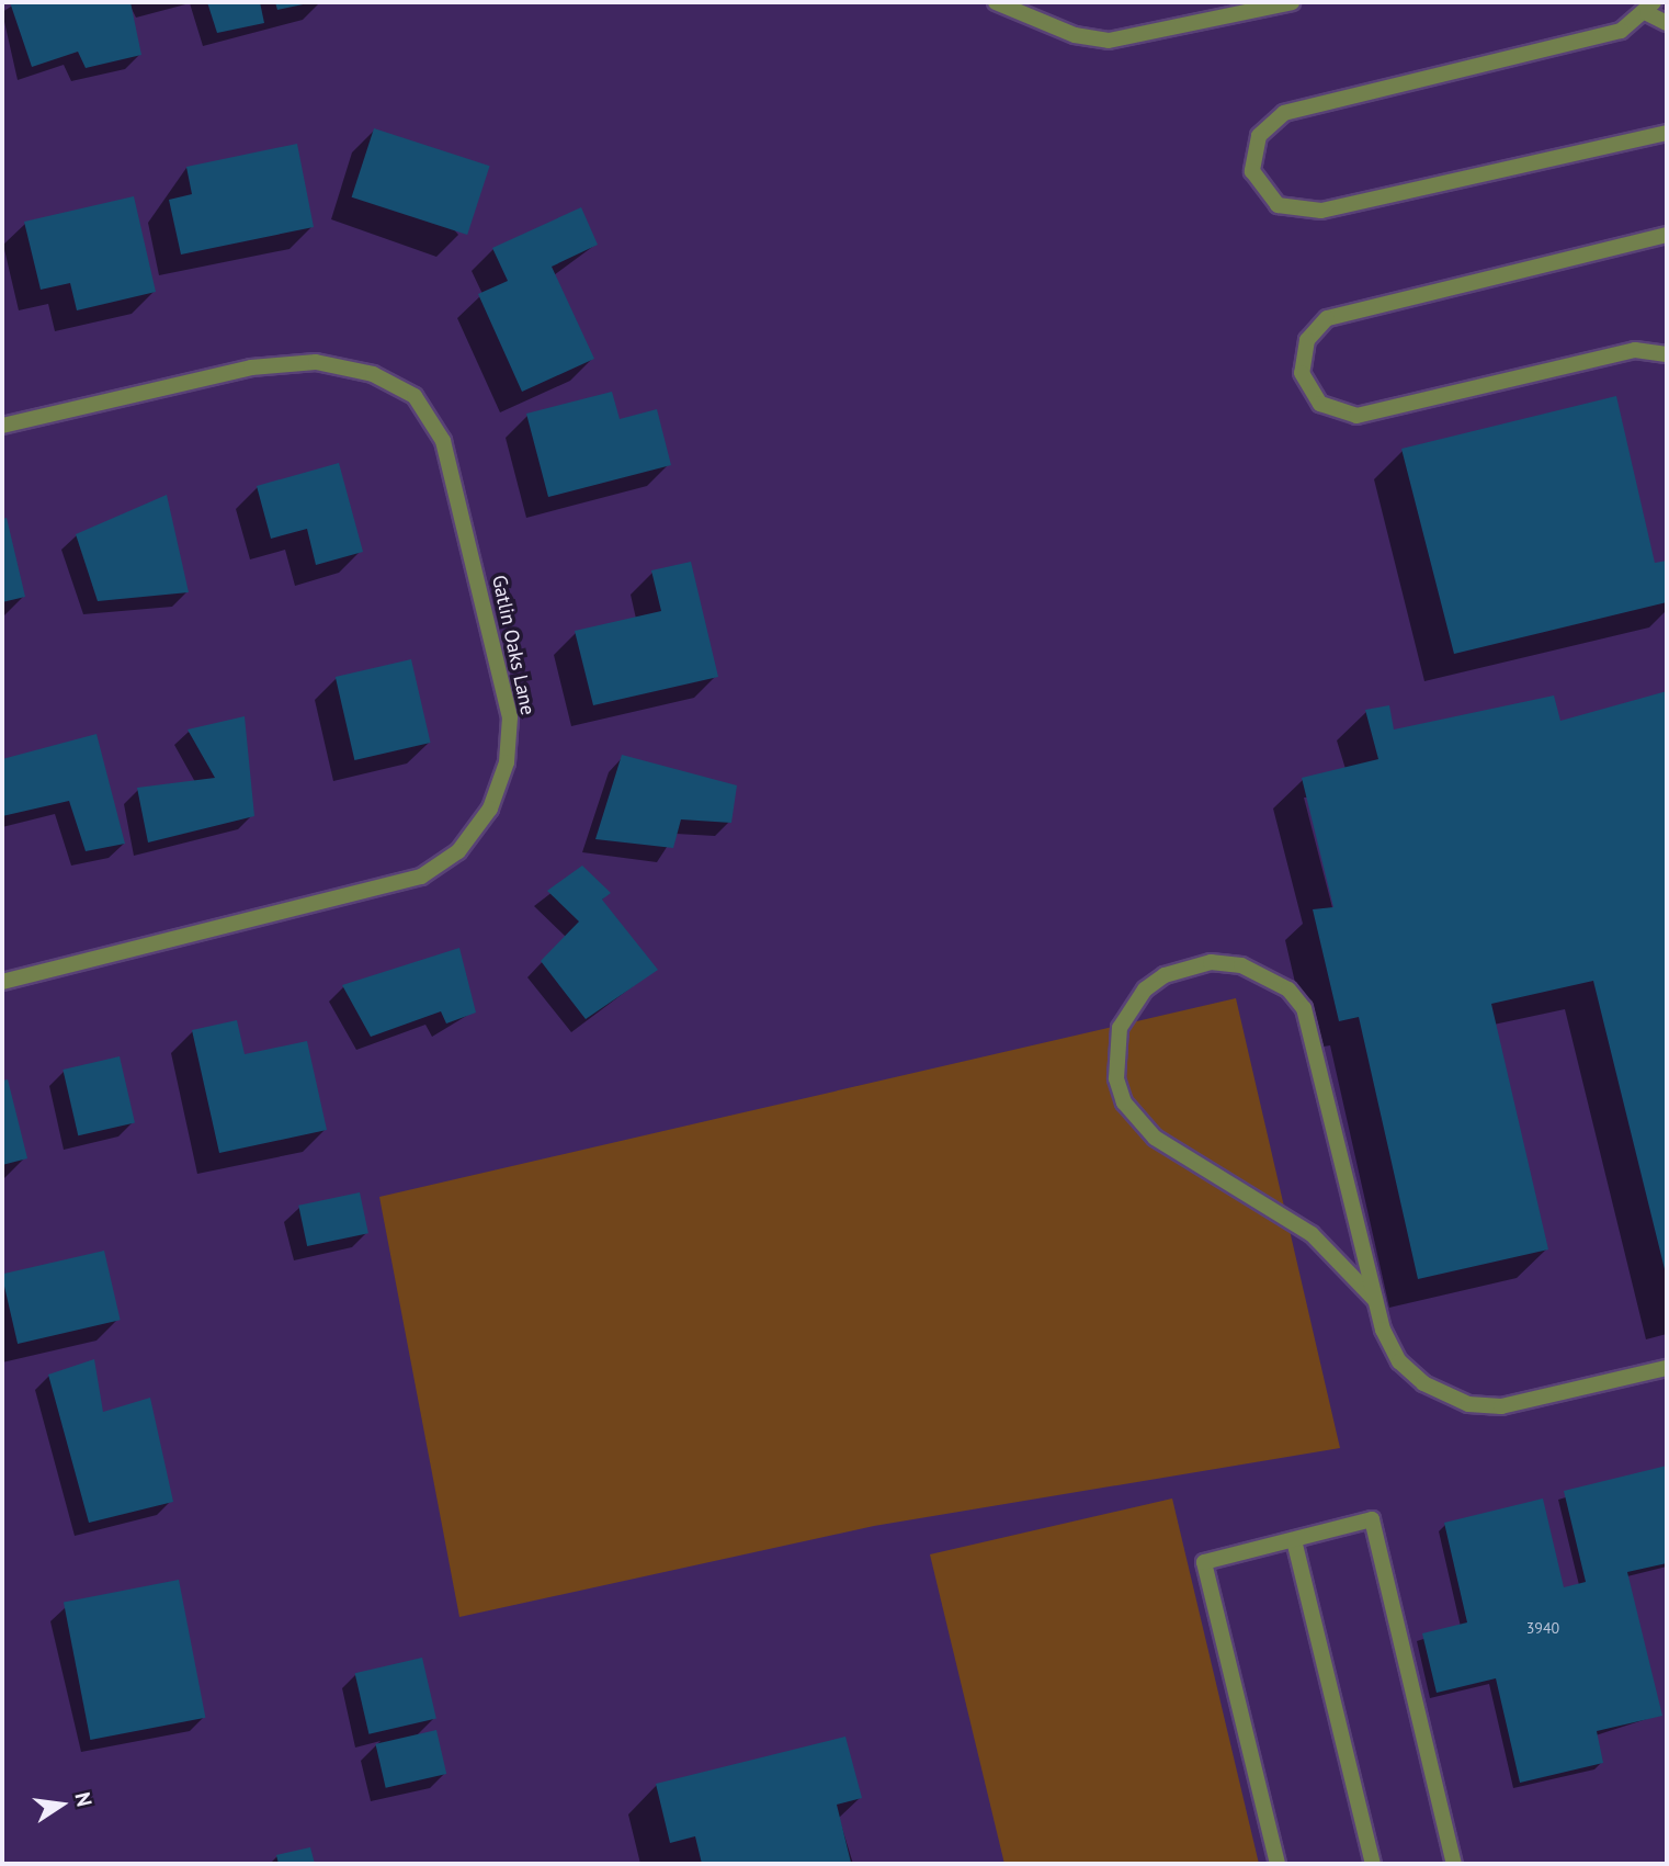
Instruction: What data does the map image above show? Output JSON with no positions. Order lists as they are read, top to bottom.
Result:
{
  "streets": {
    "street": ["Gatlin Oaks Lane"]
  },
  "house_numbers": ["3940"],
  "north": "right"
}
